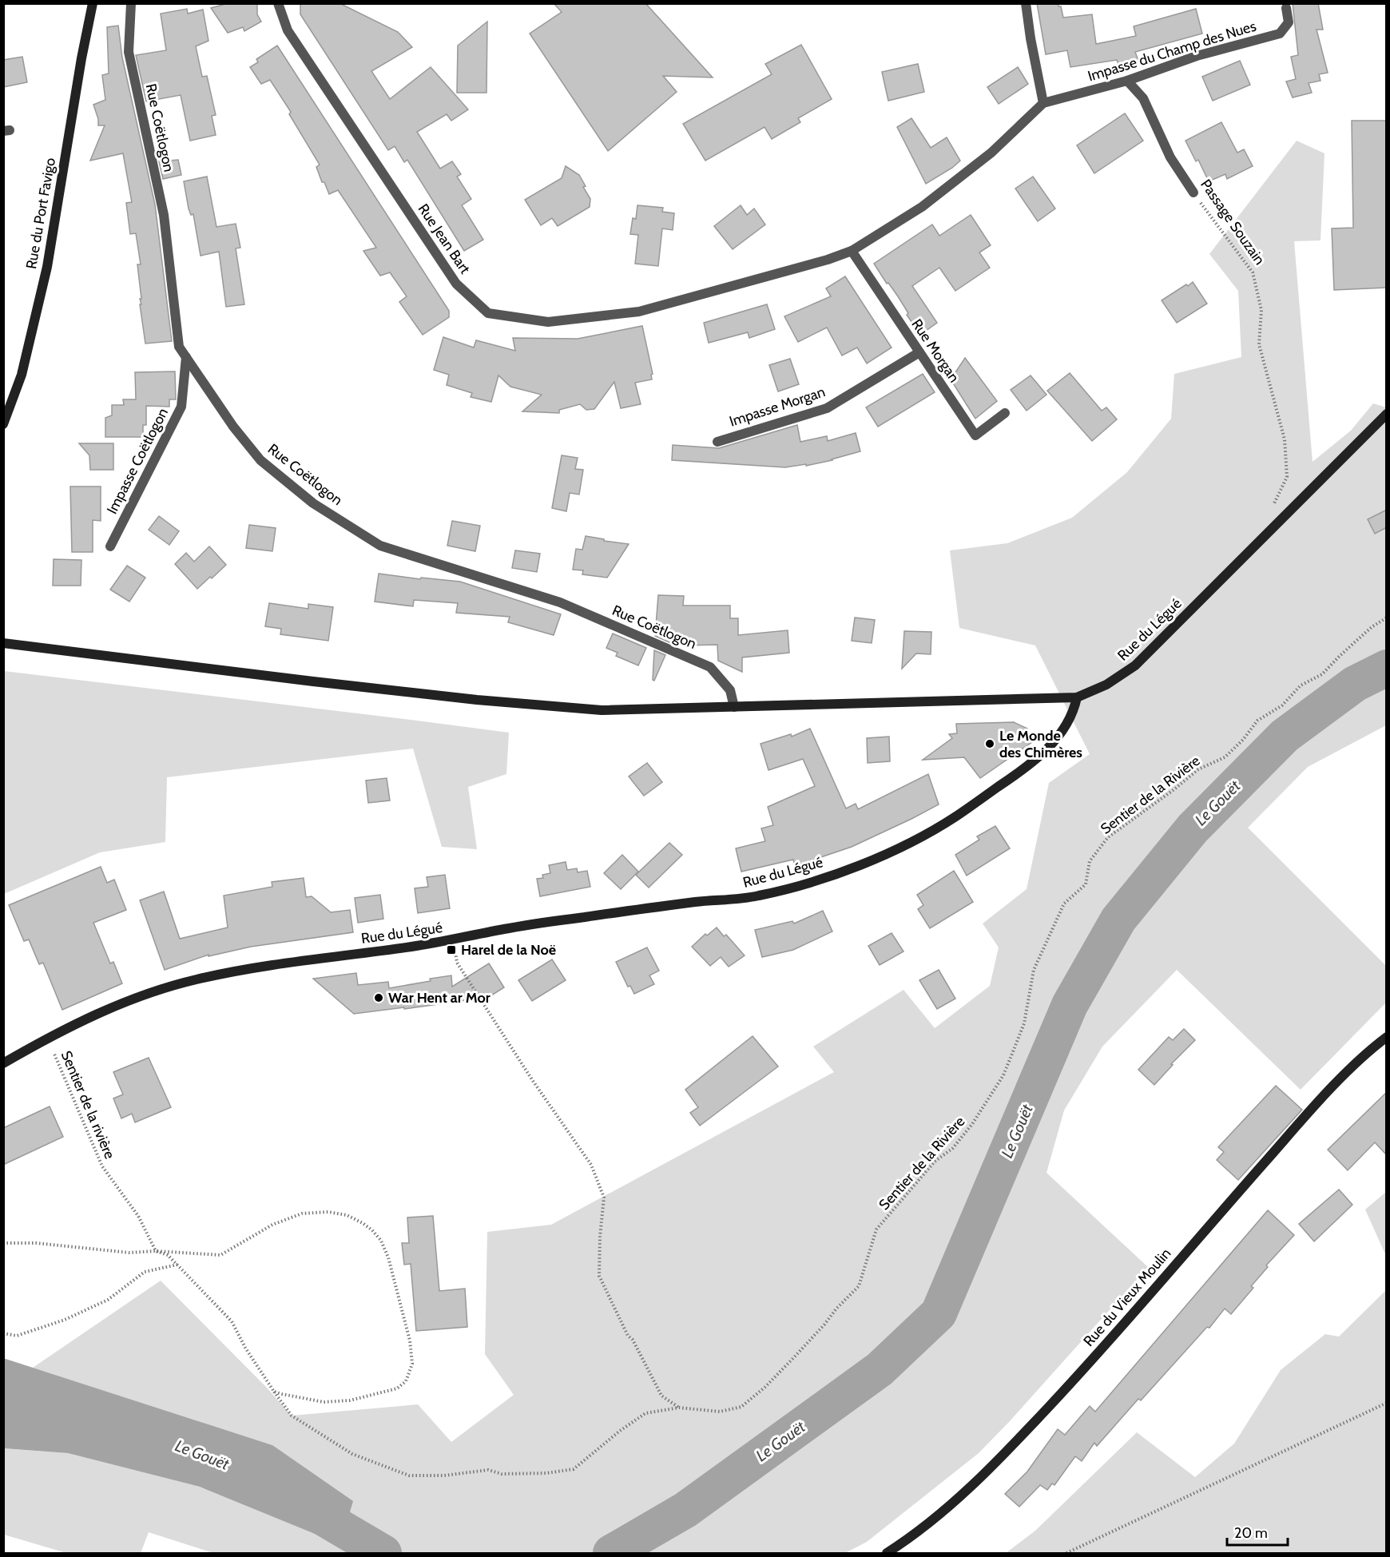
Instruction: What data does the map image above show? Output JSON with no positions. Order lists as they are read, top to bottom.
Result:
{
  "streets": {
    "street": [
      "Impasse du Champ des Nues",
      "Rue Coëtlogon",
      "Rue du Port Favigo",
      "Passage Souzain",
      "Rue Jean Bart",
      "Rue Morgan",
      "Impasse Morgan",
      "Impasse Coëtlogon",
      "Rue du Légué",
      "Rue du Vieux Moulin"
    ],
    "path": ["Sentier de la Rivière", "Sentier de la rivière"]
  },
  "crossings": [
    ["Impasse du Champ des Nues", "Passage Souzain"],
    ["Impasse du Champ des Nues", "Rue Jean Bart"],
    ["Rue Coëtlogon", "Impasse Coëtlogon"],
    ["Rue Jean Bart", "Rue Morgan"],
    ["Rue Morgan", "Impasse Morgan"],
    ["Rue du Légué", "Sentier de la rivière"],
    ["Sentier de la Rivière", "Sentier de la rivière"]
  ],
  "water": ["Le Gouët"],
  "places": {
    "other": ["Le Monde des Chimères", "War Hent ar Mor"],
    "transit": ["Harel de la Noë"]
  },
  "scale_bar": "20 m"
}
